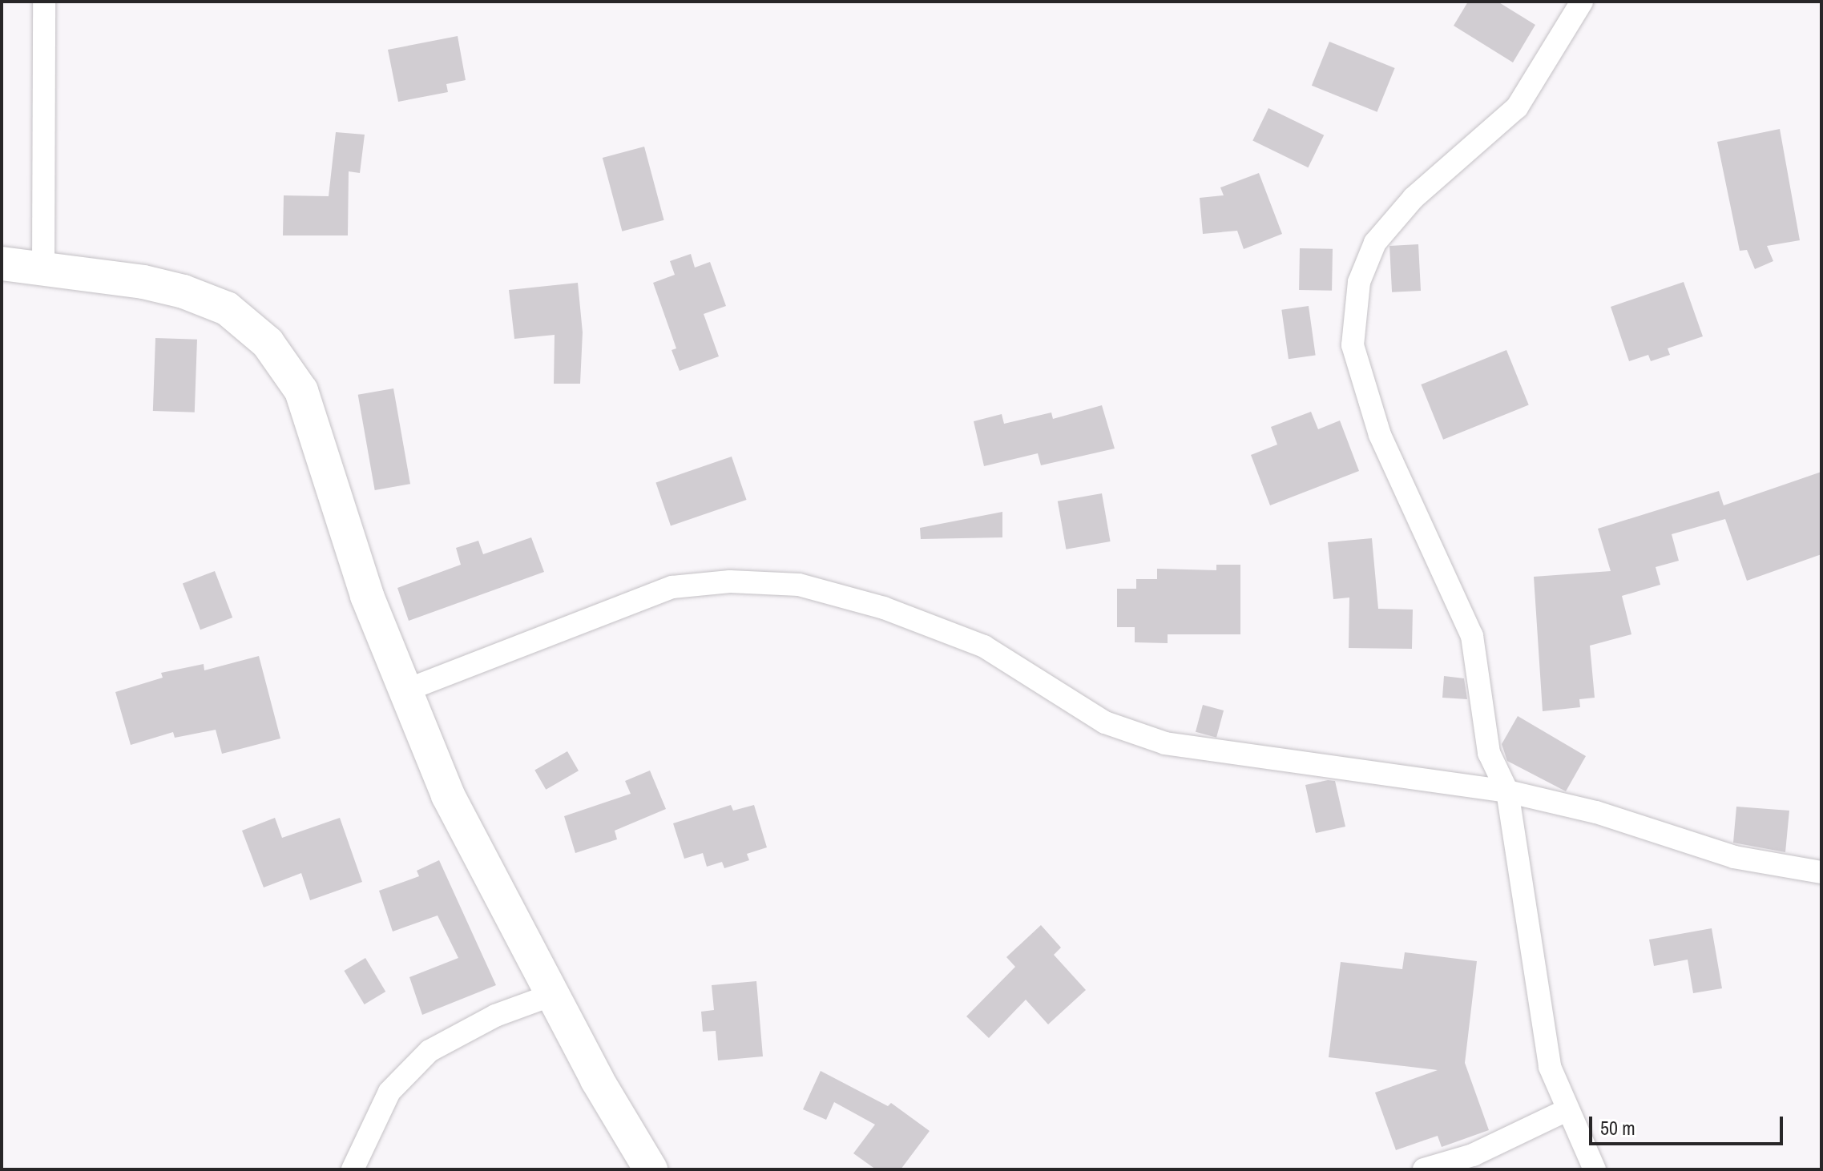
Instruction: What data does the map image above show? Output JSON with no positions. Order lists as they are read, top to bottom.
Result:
{
  "scale_bar": "50 m"
}
